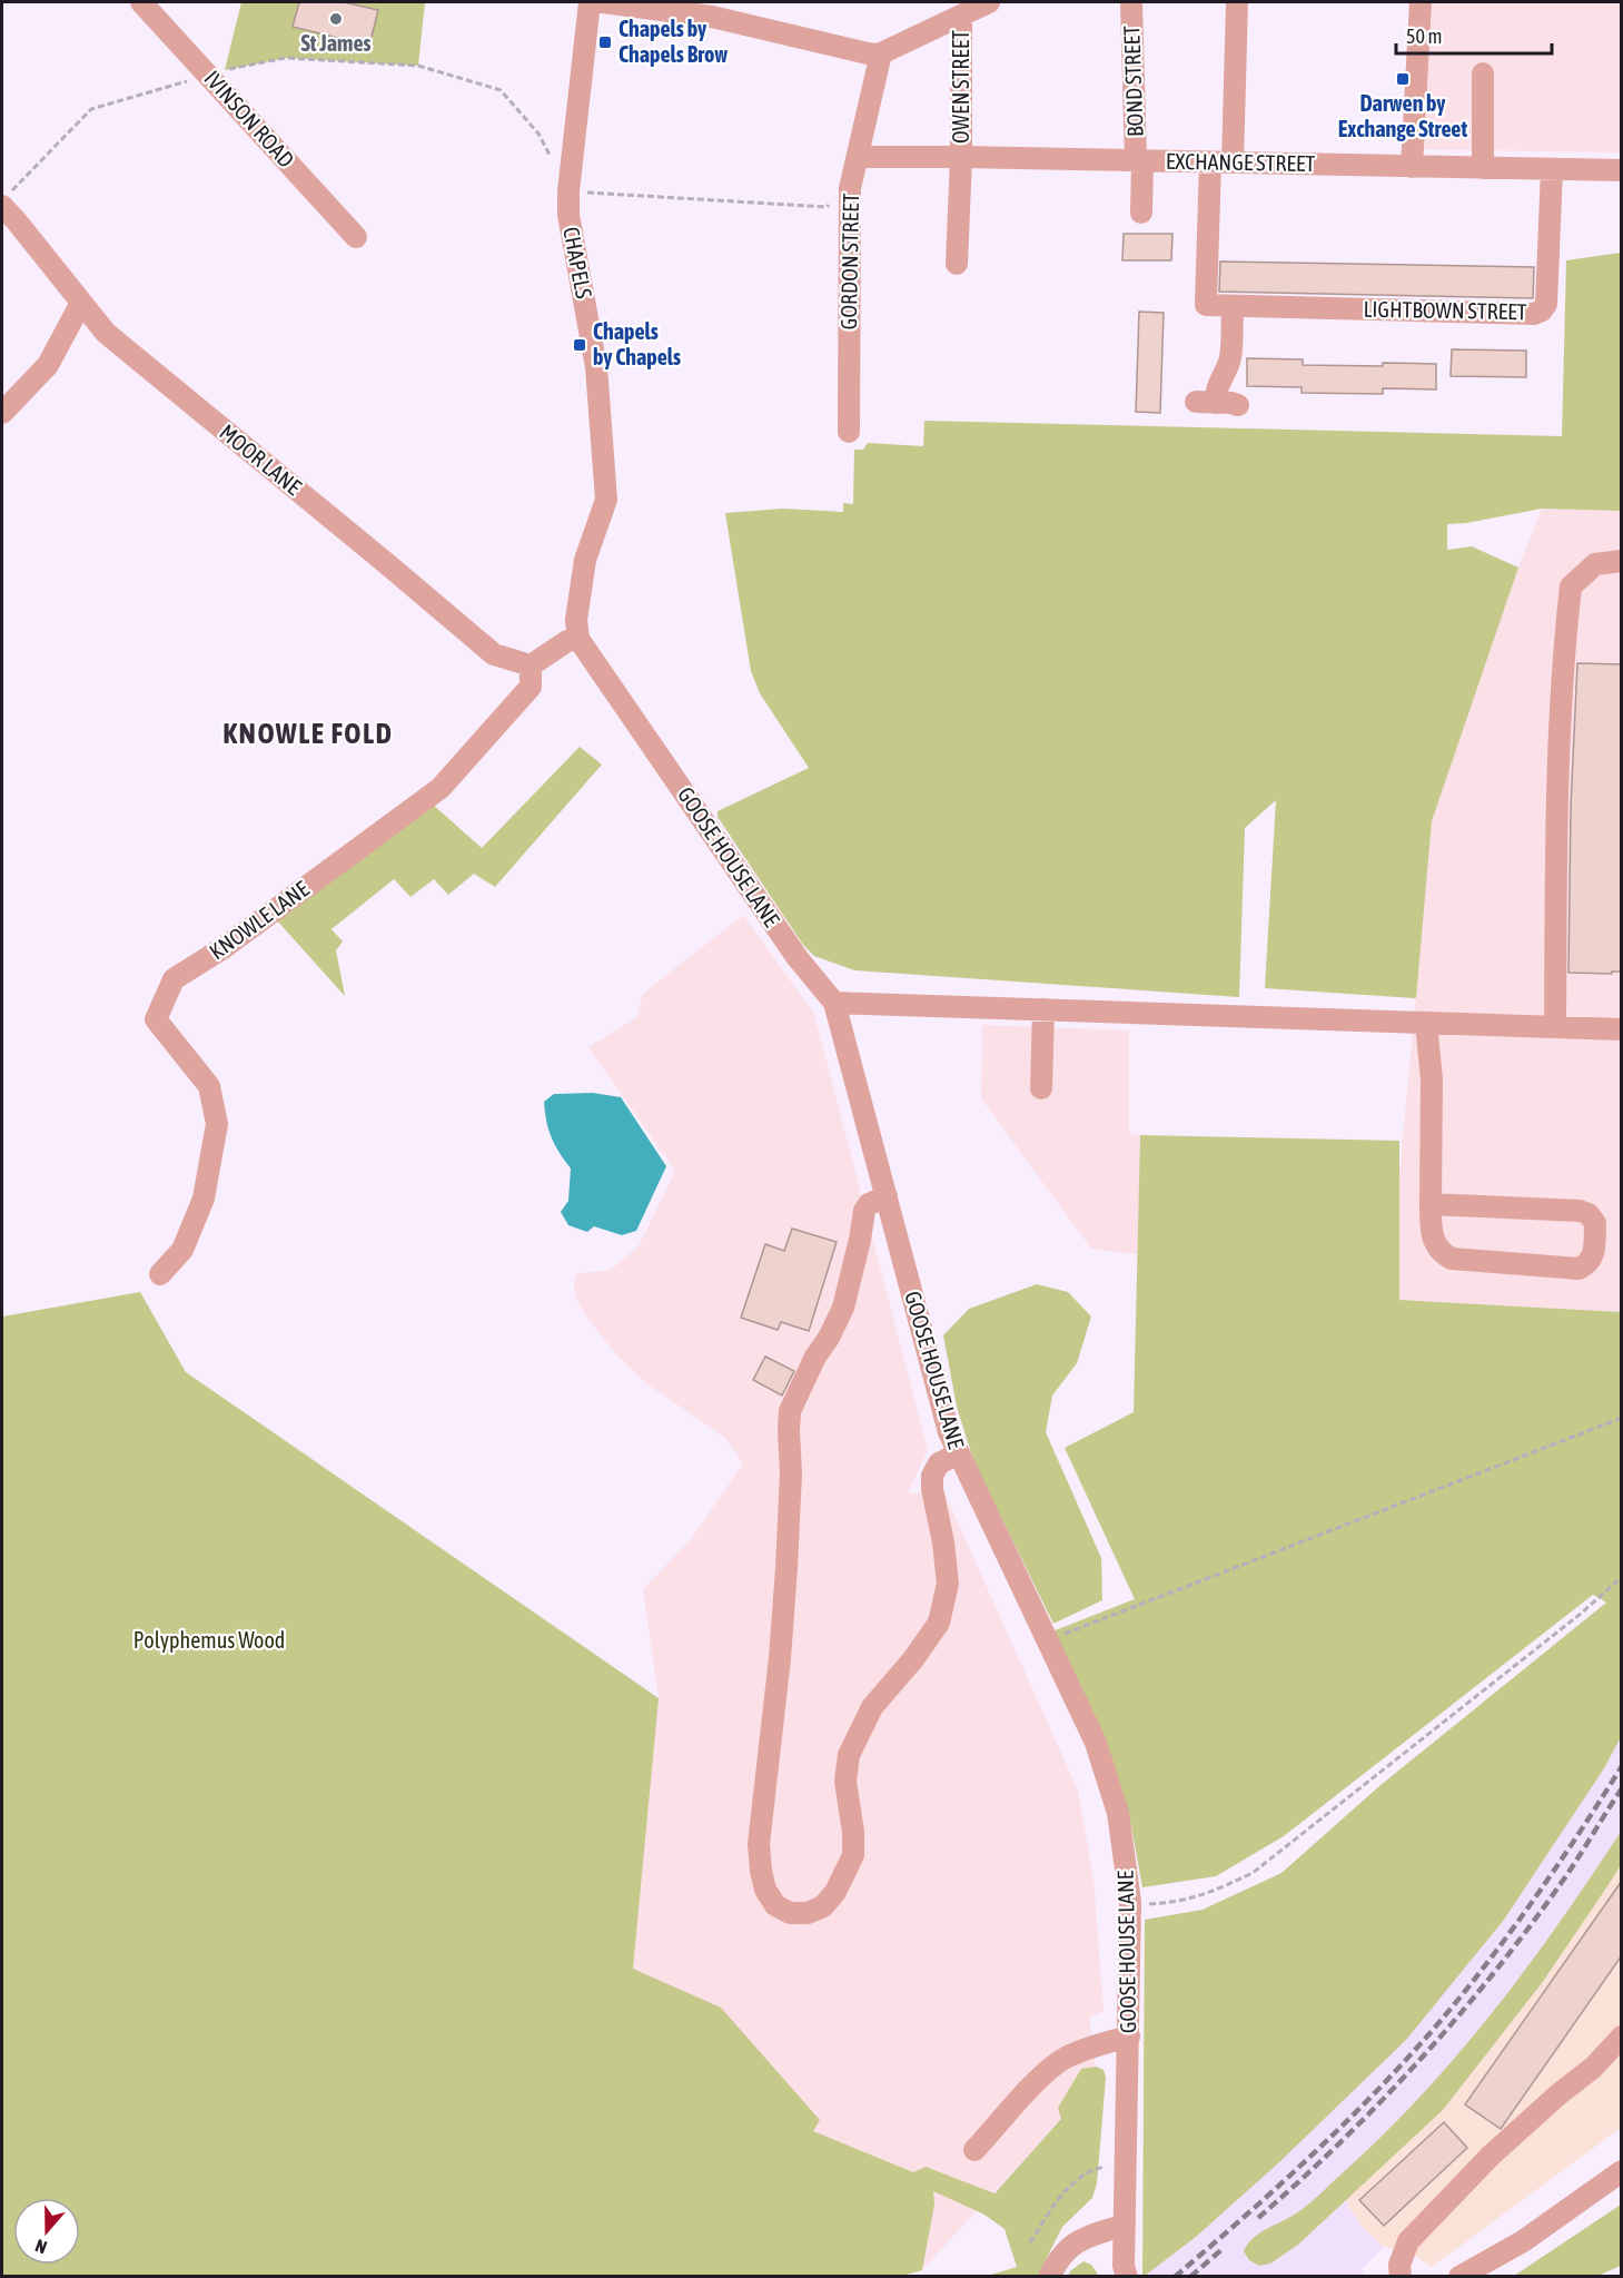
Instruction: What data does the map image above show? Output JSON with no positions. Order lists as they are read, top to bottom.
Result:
{
  "streets": {
    "street": [
      "BOND STREET",
      "OWEN STREET",
      "IVINSON ROAD",
      "EXCHANGE STREET",
      "GORDON STREET",
      "CHAPELS",
      "LIGHTBOWN STREET",
      "MOOR LANE",
      "GOOSE HOUSE LANE",
      "KNOWLE LANE"
    ]
  },
  "crossings": [
    ["BOND STREET", "EXCHANGE STREET"],
    ["OWEN STREET", "EXCHANGE STREET"],
    ["EXCHANGE STREET", "GORDON STREET"],
    ["EXCHANGE STREET", "LIGHTBOWN STREET"],
    ["CHAPELS", "GOOSE HOUSE LANE"],
    ["MOOR LANE", "KNOWLE LANE"]
  ],
  "districts": ["KNOWLE FOLD"],
  "parks": ["Polyphemus Wood"],
  "places": {
    "other": ["St James"],
    "transit": ["Chapels by Chapels Brow", "Darwen by Exchange Street", "Chapels by Chapels"]
  },
  "scale_bar": "50 m",
  "north": "bottom"
}
